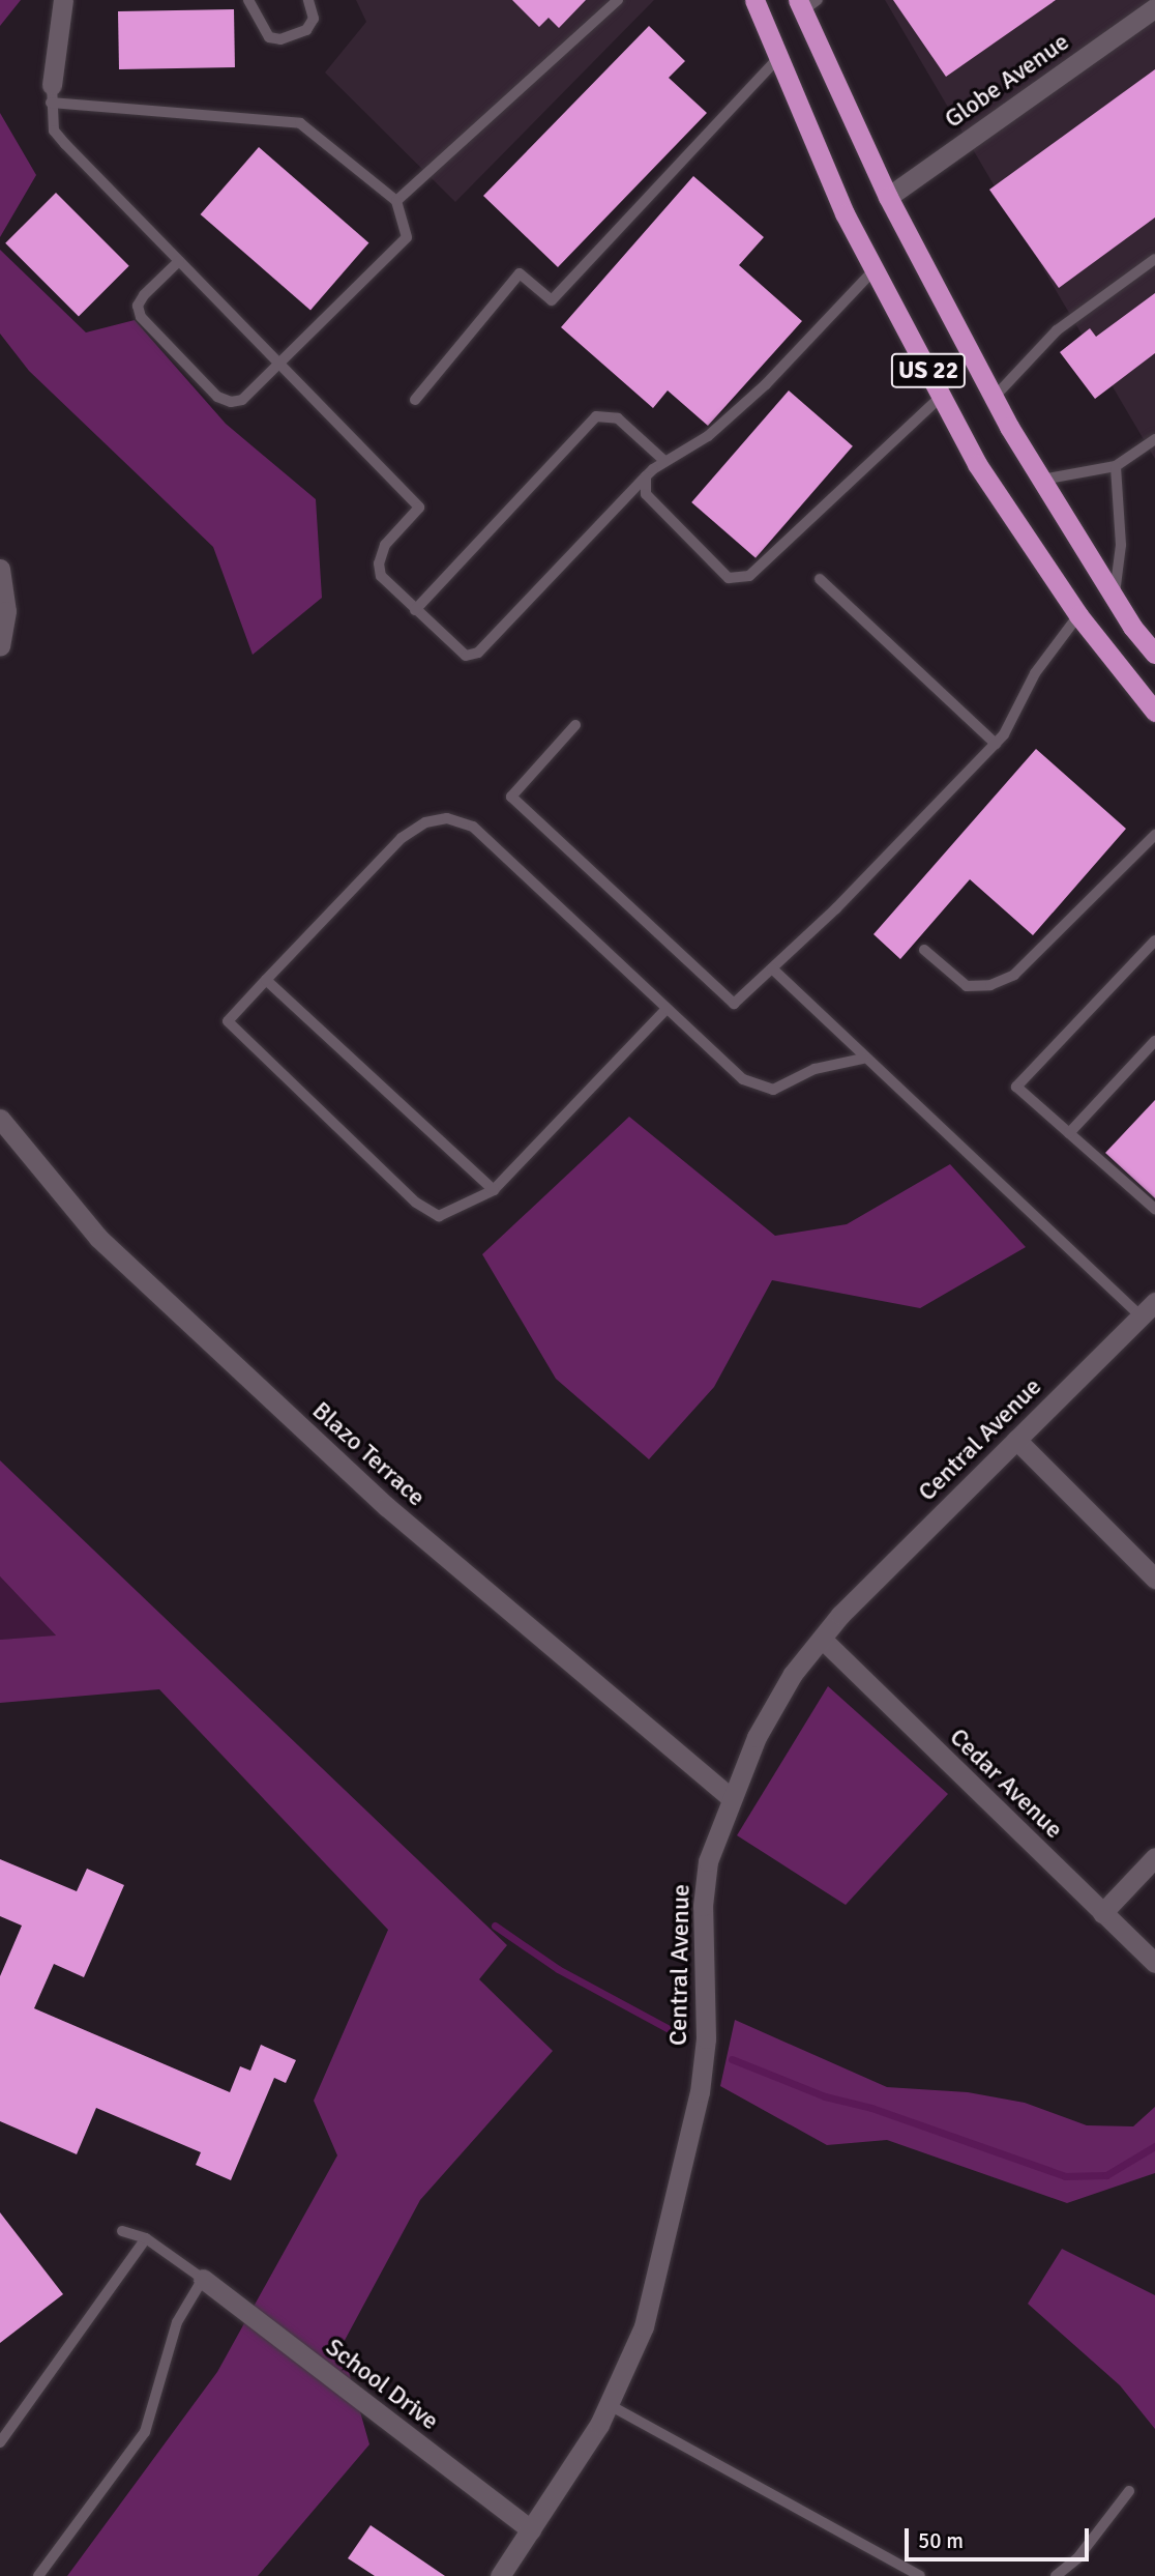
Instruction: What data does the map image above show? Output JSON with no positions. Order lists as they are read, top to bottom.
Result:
{
  "streets": {
    "highway": ["US 22"],
    "street": [
      "Globe Avenue",
      "Central Avenue",
      "Blazo Terrace",
      "Cedar Avenue",
      "School Drive"
    ]
  },
  "crossings": [
    ["Globe Avenue", "US 22"],
    ["Central Avenue", "Blazo Terrace"],
    ["Central Avenue", "Cedar Avenue"],
    ["Central Avenue", "School Drive"]
  ],
  "scale_bar": "50 m"
}
